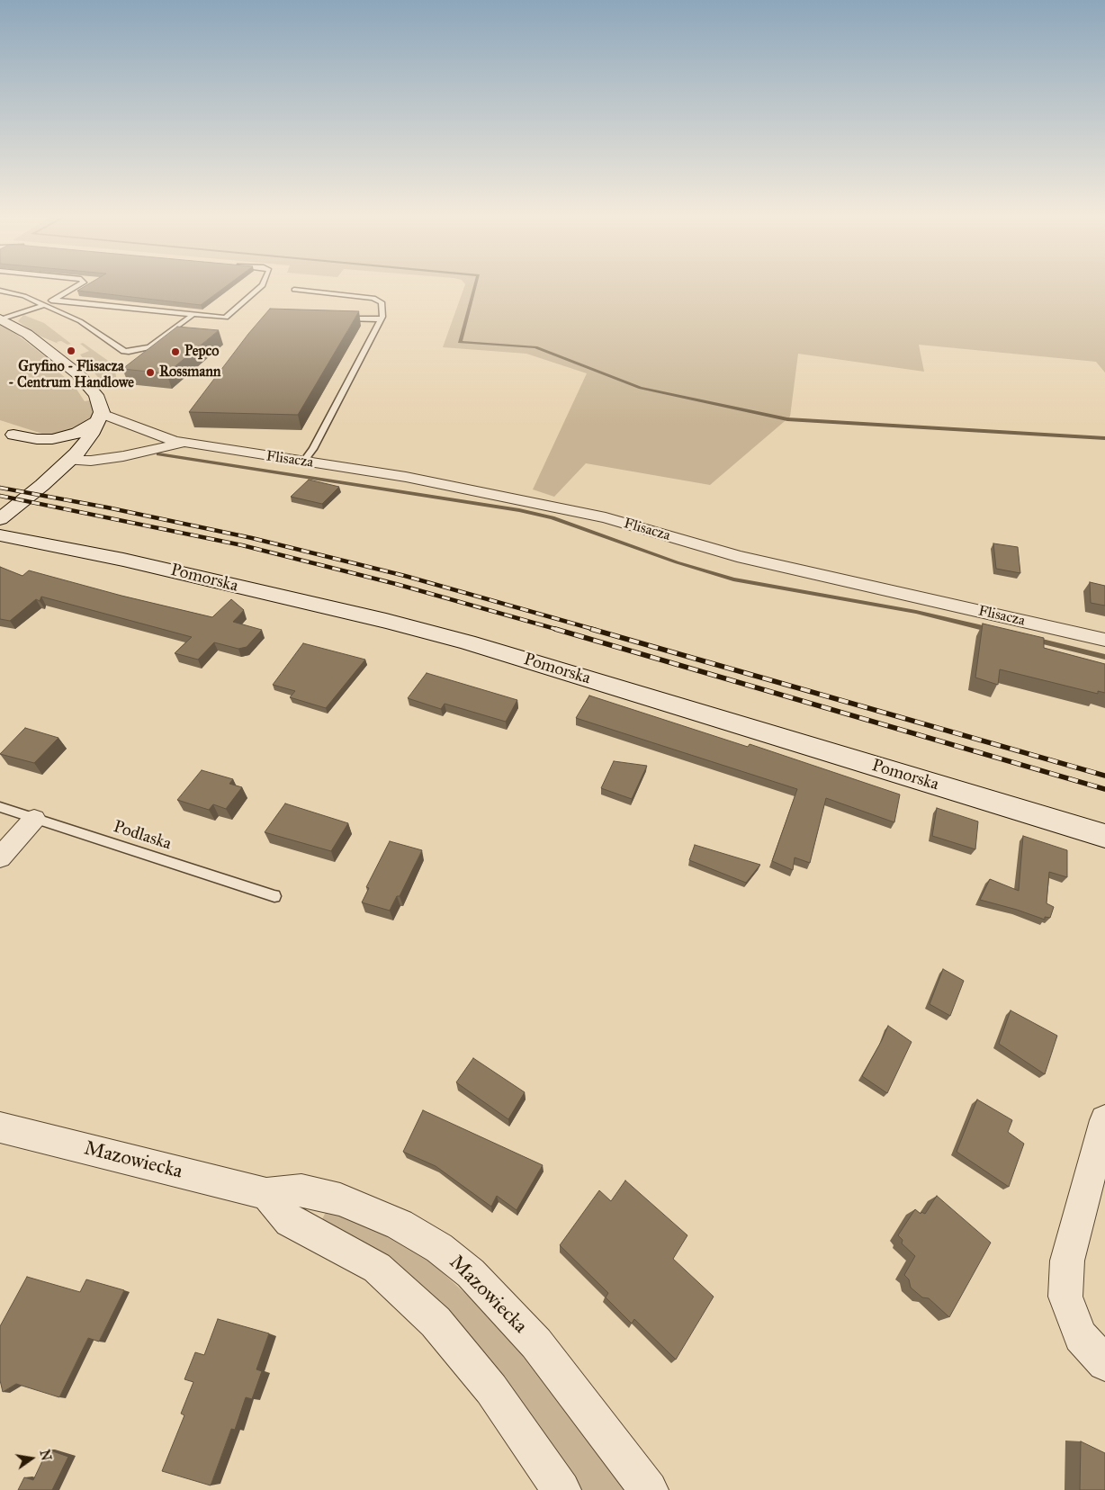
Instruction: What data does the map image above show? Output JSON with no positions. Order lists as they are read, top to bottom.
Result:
{
  "streets": {
    "street": ["Flisacza", "Pomorska", "Mazowiecka"],
    "lane": ["Podlaska"]
  },
  "places": ["Gryfino - Flisacza - Centrum Handlowe", "Pepco", "Rossmann"],
  "north": "right"
}
